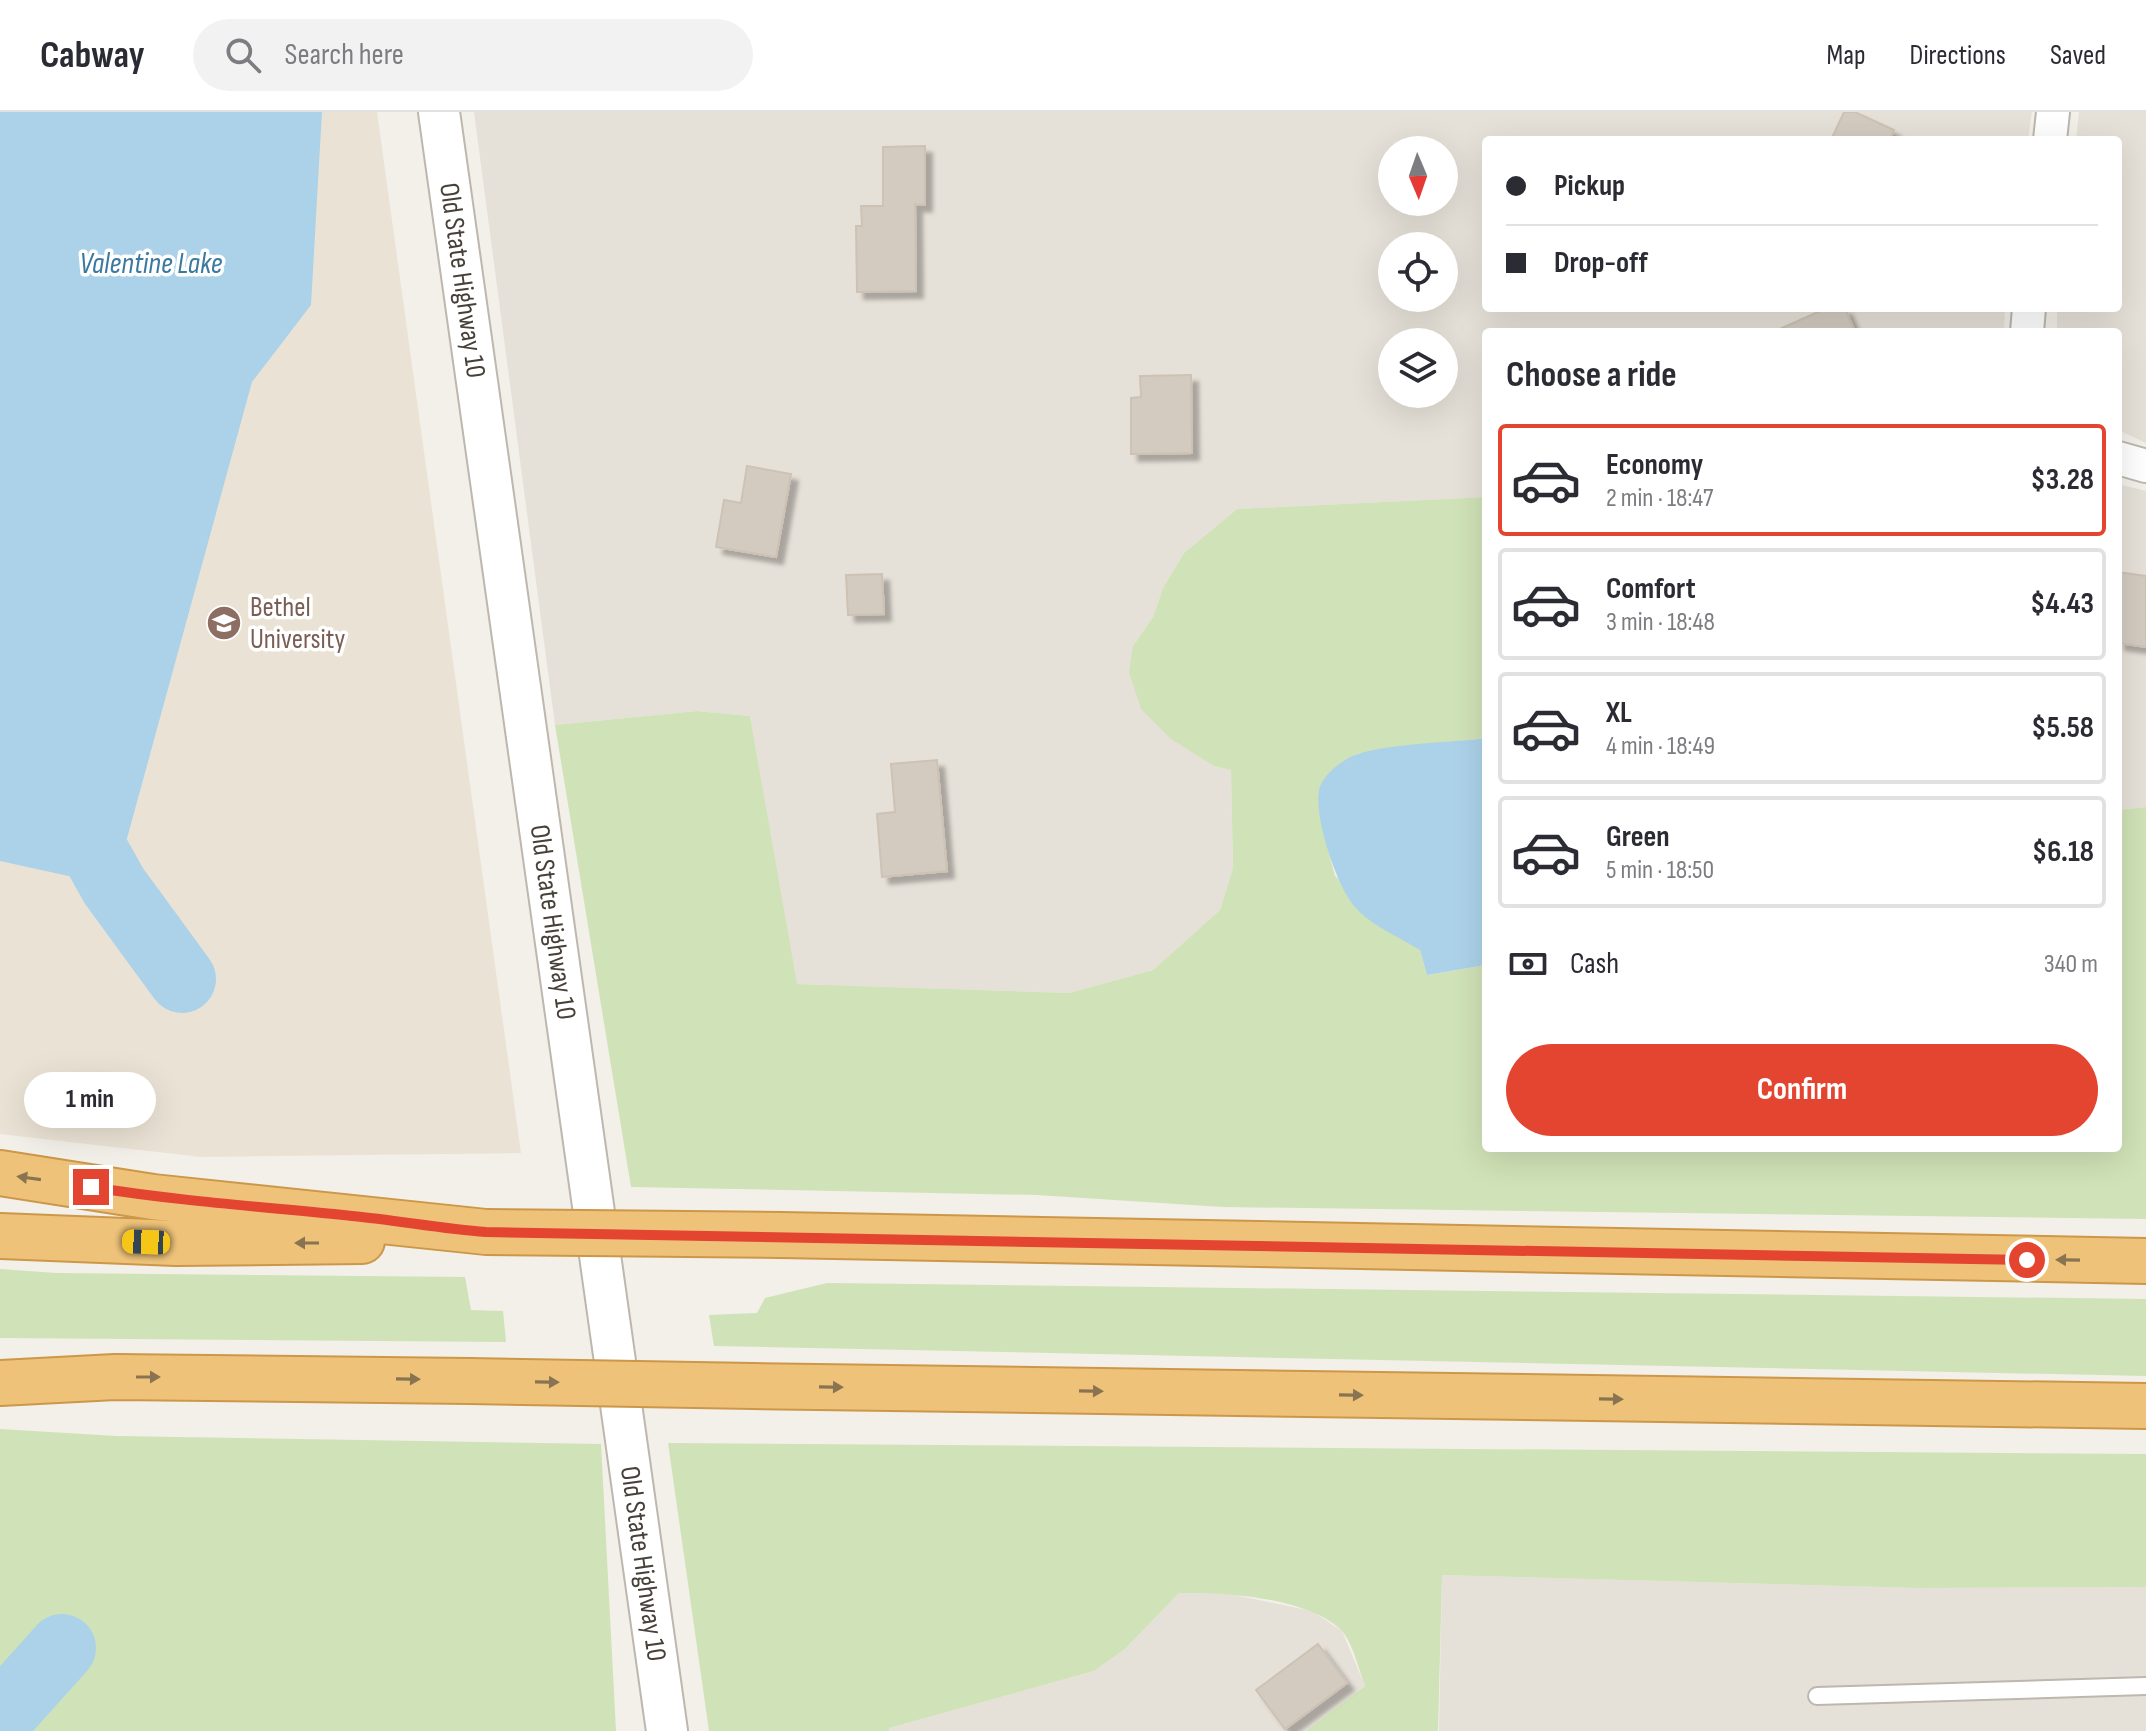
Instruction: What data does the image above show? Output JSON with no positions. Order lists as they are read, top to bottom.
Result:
{
  "streets": {
    "street": ["Old State Highway 10"]
  },
  "water": ["Valentine Lake"],
  "places": {
    "school or university": ["Bethel University"]
  },
  "north": "bottom",
  "page": {
    "header": "Cabway",
    "search": "Search here",
    "nav": ["Map", "Directions", "Saved"],
    "banner": ["Pickup", "Drop-off"],
    "heading": "Choose a ride",
    "list": [
      {
        "name": "Economy",
        "note": "2 min · 18:47",
        "value": "$3.28"
      },
      {
        "name": "Comfort",
        "note": "3 min · 18:48",
        "value": "$4.43"
      },
      {
        "name": "XL",
        "note": "4 min · 18:49",
        "value": "$5.58"
      },
      {
        "name": "Green",
        "note": "5 min · 18:50",
        "value": "$6.18"
      }
    ],
    "pay": ["Cash", "340 m"],
    "buttons": "Confirm",
    "bubble": "1 min"
  }
}
